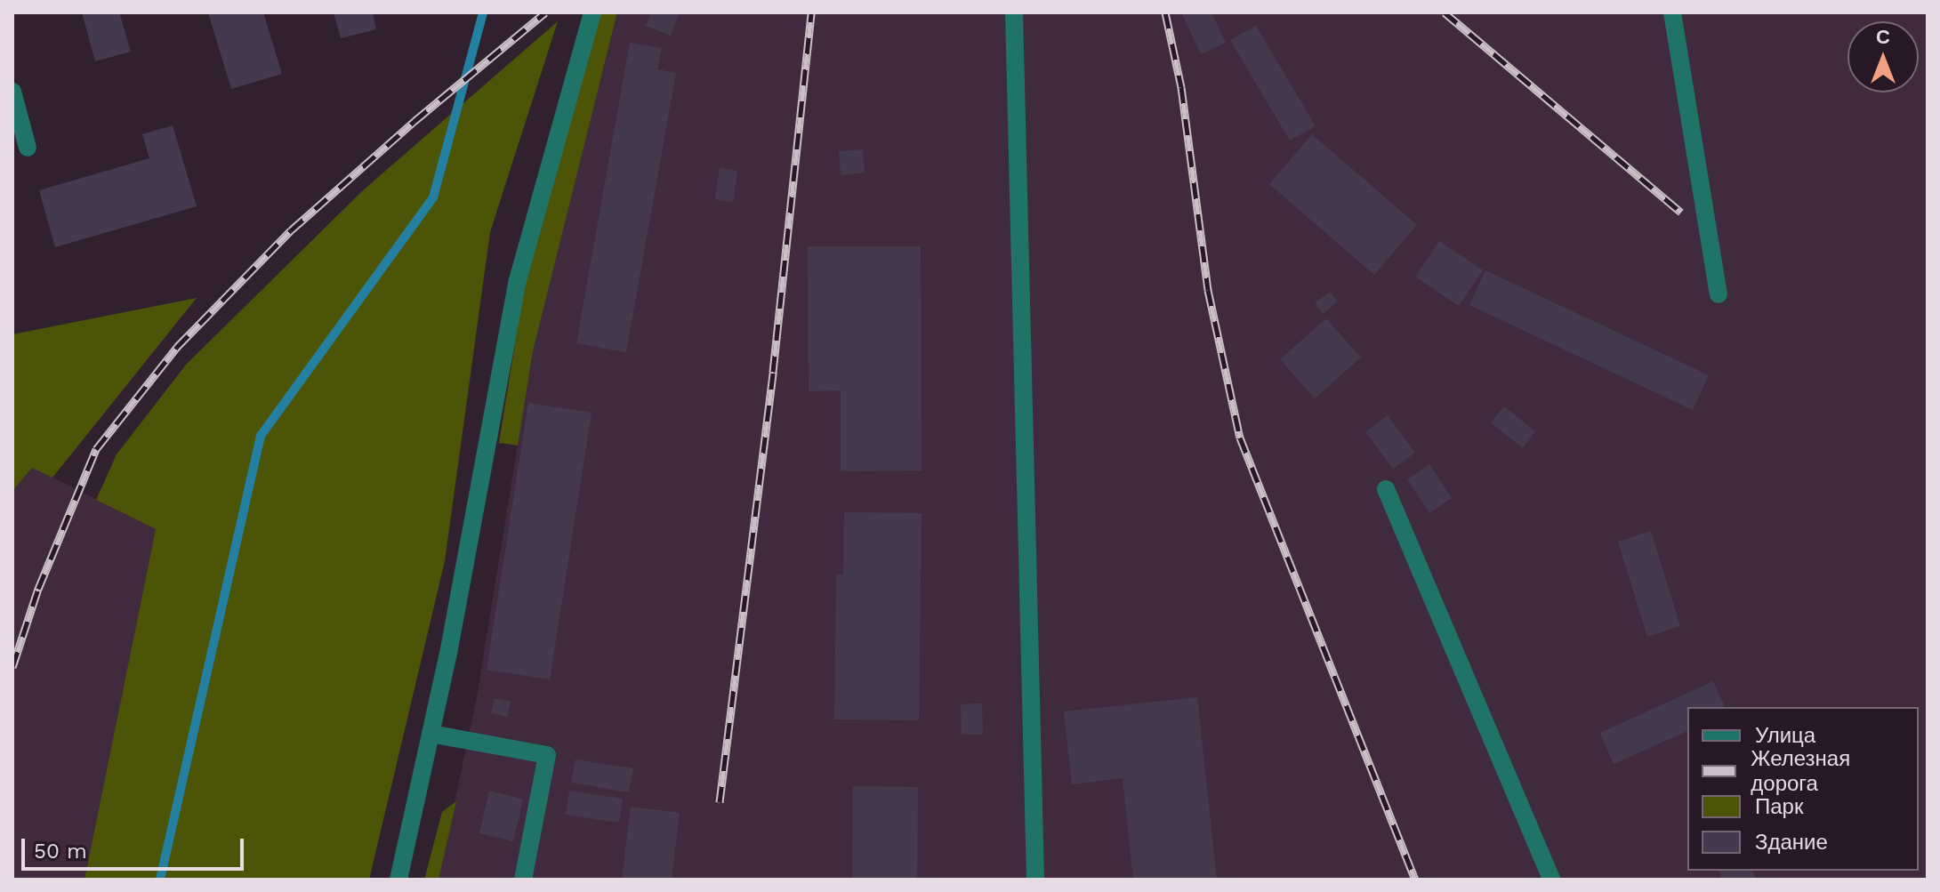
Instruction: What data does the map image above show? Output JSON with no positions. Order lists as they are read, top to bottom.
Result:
{
  "legend": [
    "Улица",
    "Железная дорога",
    "Парк",
    "Здание"
  ],
  "scale_bar": "50 m",
  "north": "top"
}
